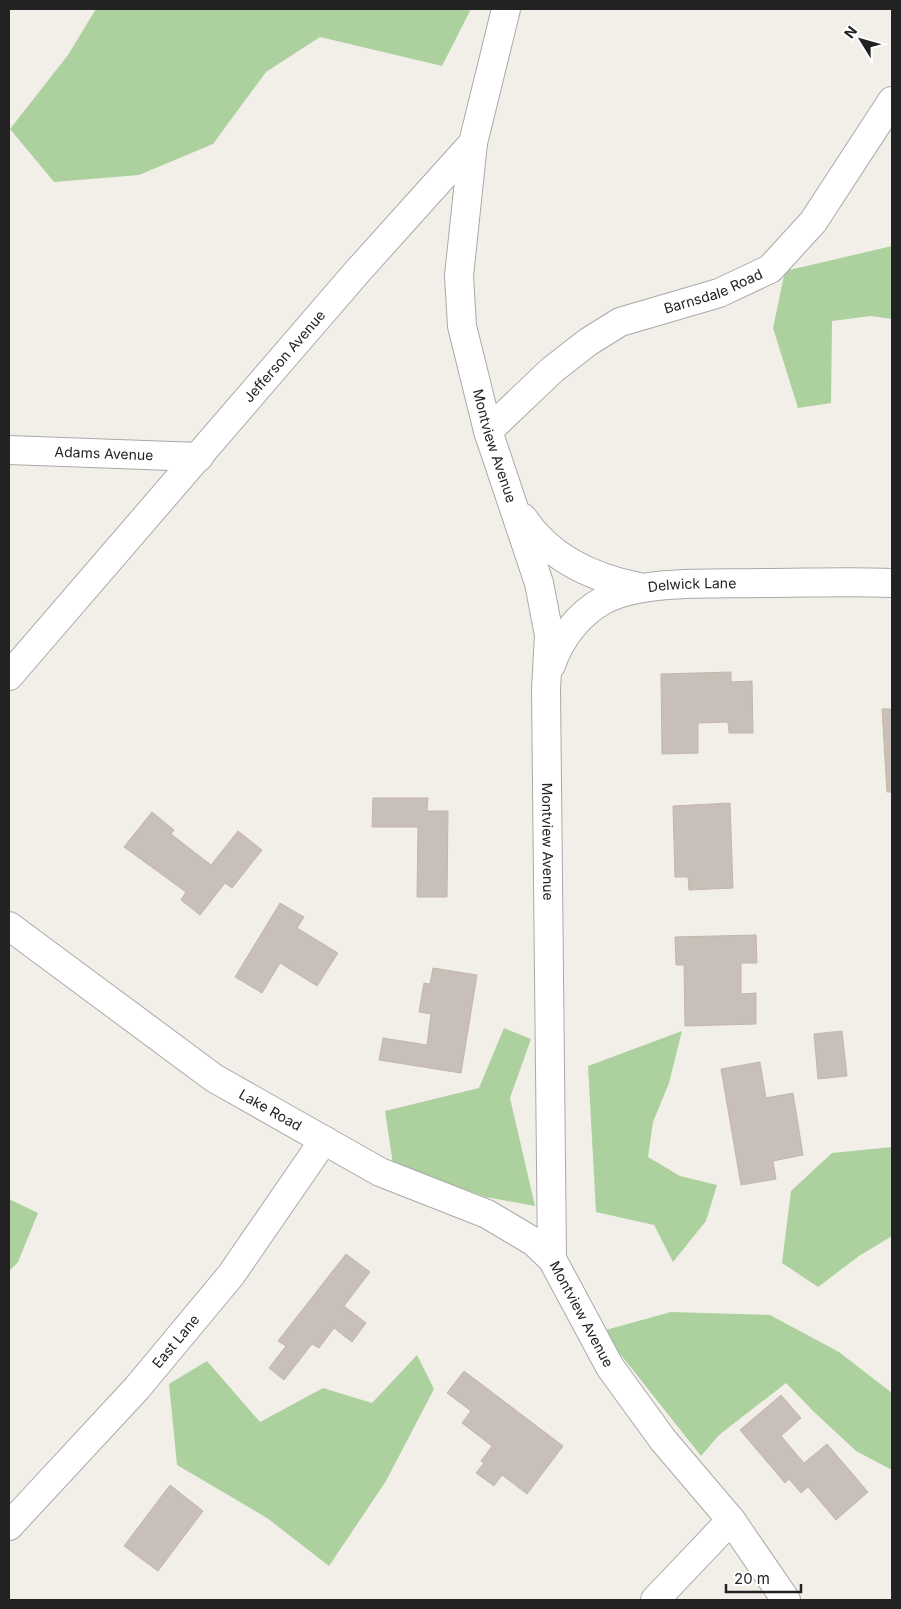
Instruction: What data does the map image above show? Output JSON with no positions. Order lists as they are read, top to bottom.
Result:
{
  "streets": {
    "street": [
      "Barnsdale Road",
      "Jefferson Avenue",
      "Montview Avenue",
      "Adams Avenue",
      "Delwick Lane",
      "Lake Road",
      "East Lane"
    ]
  },
  "crossings": [
    ["Barnsdale Road", "Montview Avenue"],
    ["Jefferson Avenue", "Montview Avenue"],
    ["Jefferson Avenue", "Adams Avenue"],
    ["Montview Avenue", "Delwick Lane"],
    ["Montview Avenue", "Lake Road"],
    ["Lake Road", "East Lane"]
  ],
  "scale_bar": "20 m",
  "north": "top left"
}
